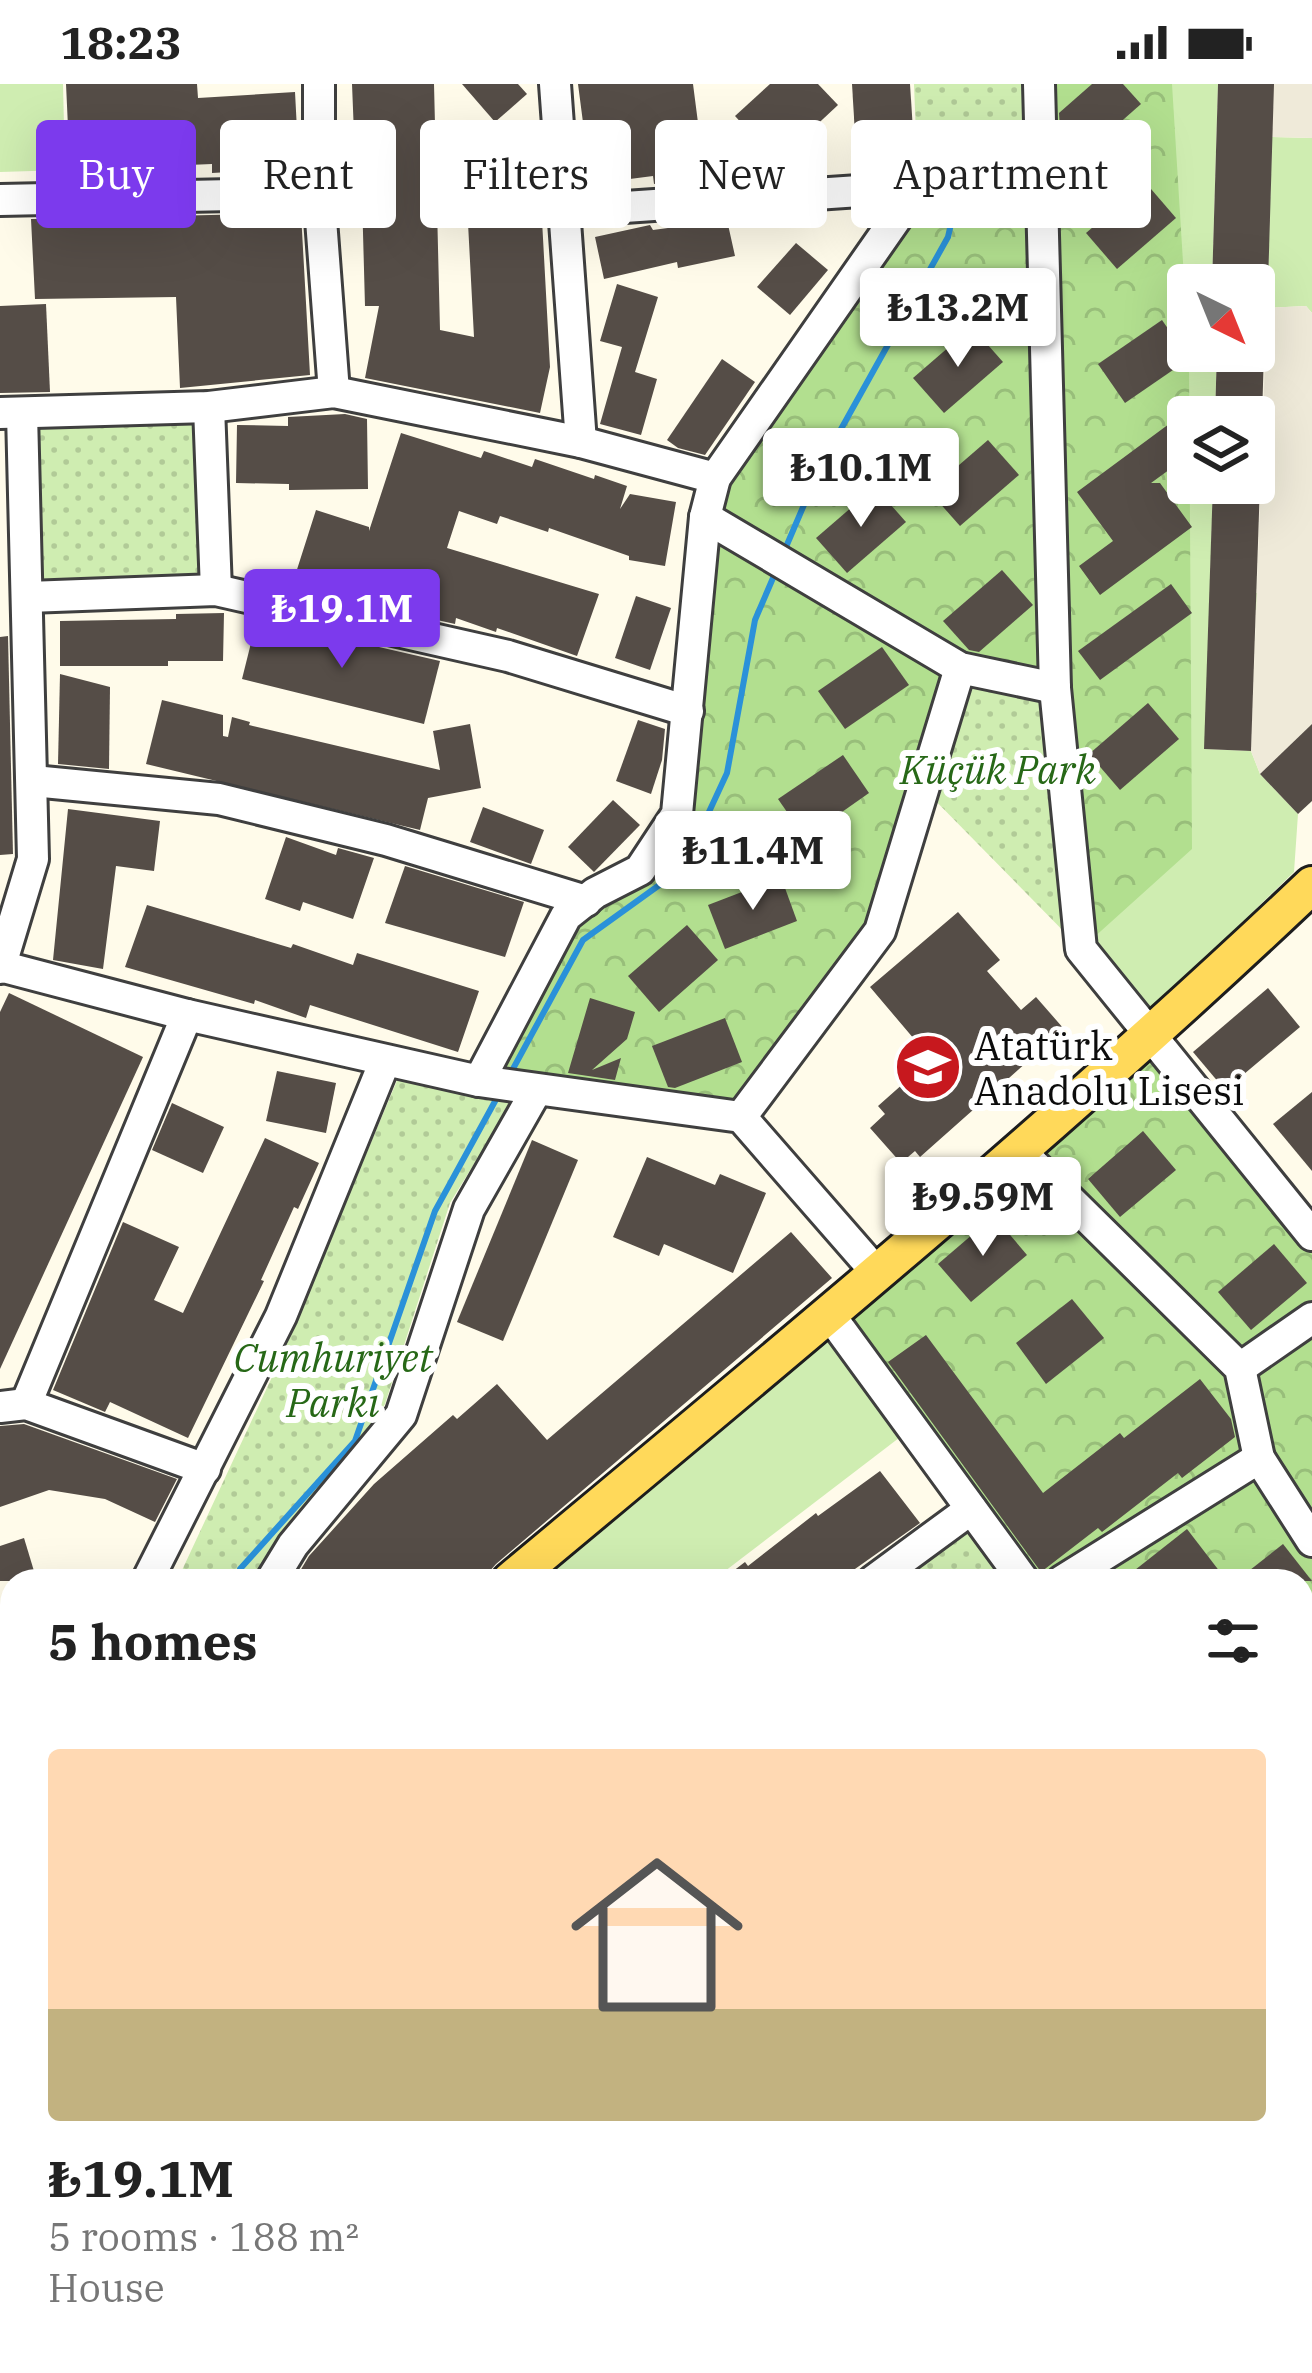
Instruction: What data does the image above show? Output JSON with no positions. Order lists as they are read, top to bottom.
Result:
{
  "parks": ["Küçük Park", "Cumhuriyet Parkı"],
  "places": {
    "school or university": ["Atatürk Anadolu Lisesi"]
  },
  "north": "bottom right",
  "page": {
    "status": "18:23",
    "chip": [
      "Buy",
      "Rent",
      "Filters",
      "New",
      "Apartment"
    ],
    "price": [
      "₺13.2M",
      "₺10.1M",
      "₺19.1M",
      "₺11.4M",
      "₺9.59M"
    ],
    "heading": "5 homes",
    "list": [
      {
        "name": "₺19.1M",
        "note": "5 rooms · 188 m² · House"
      }
    ]
  }
}
